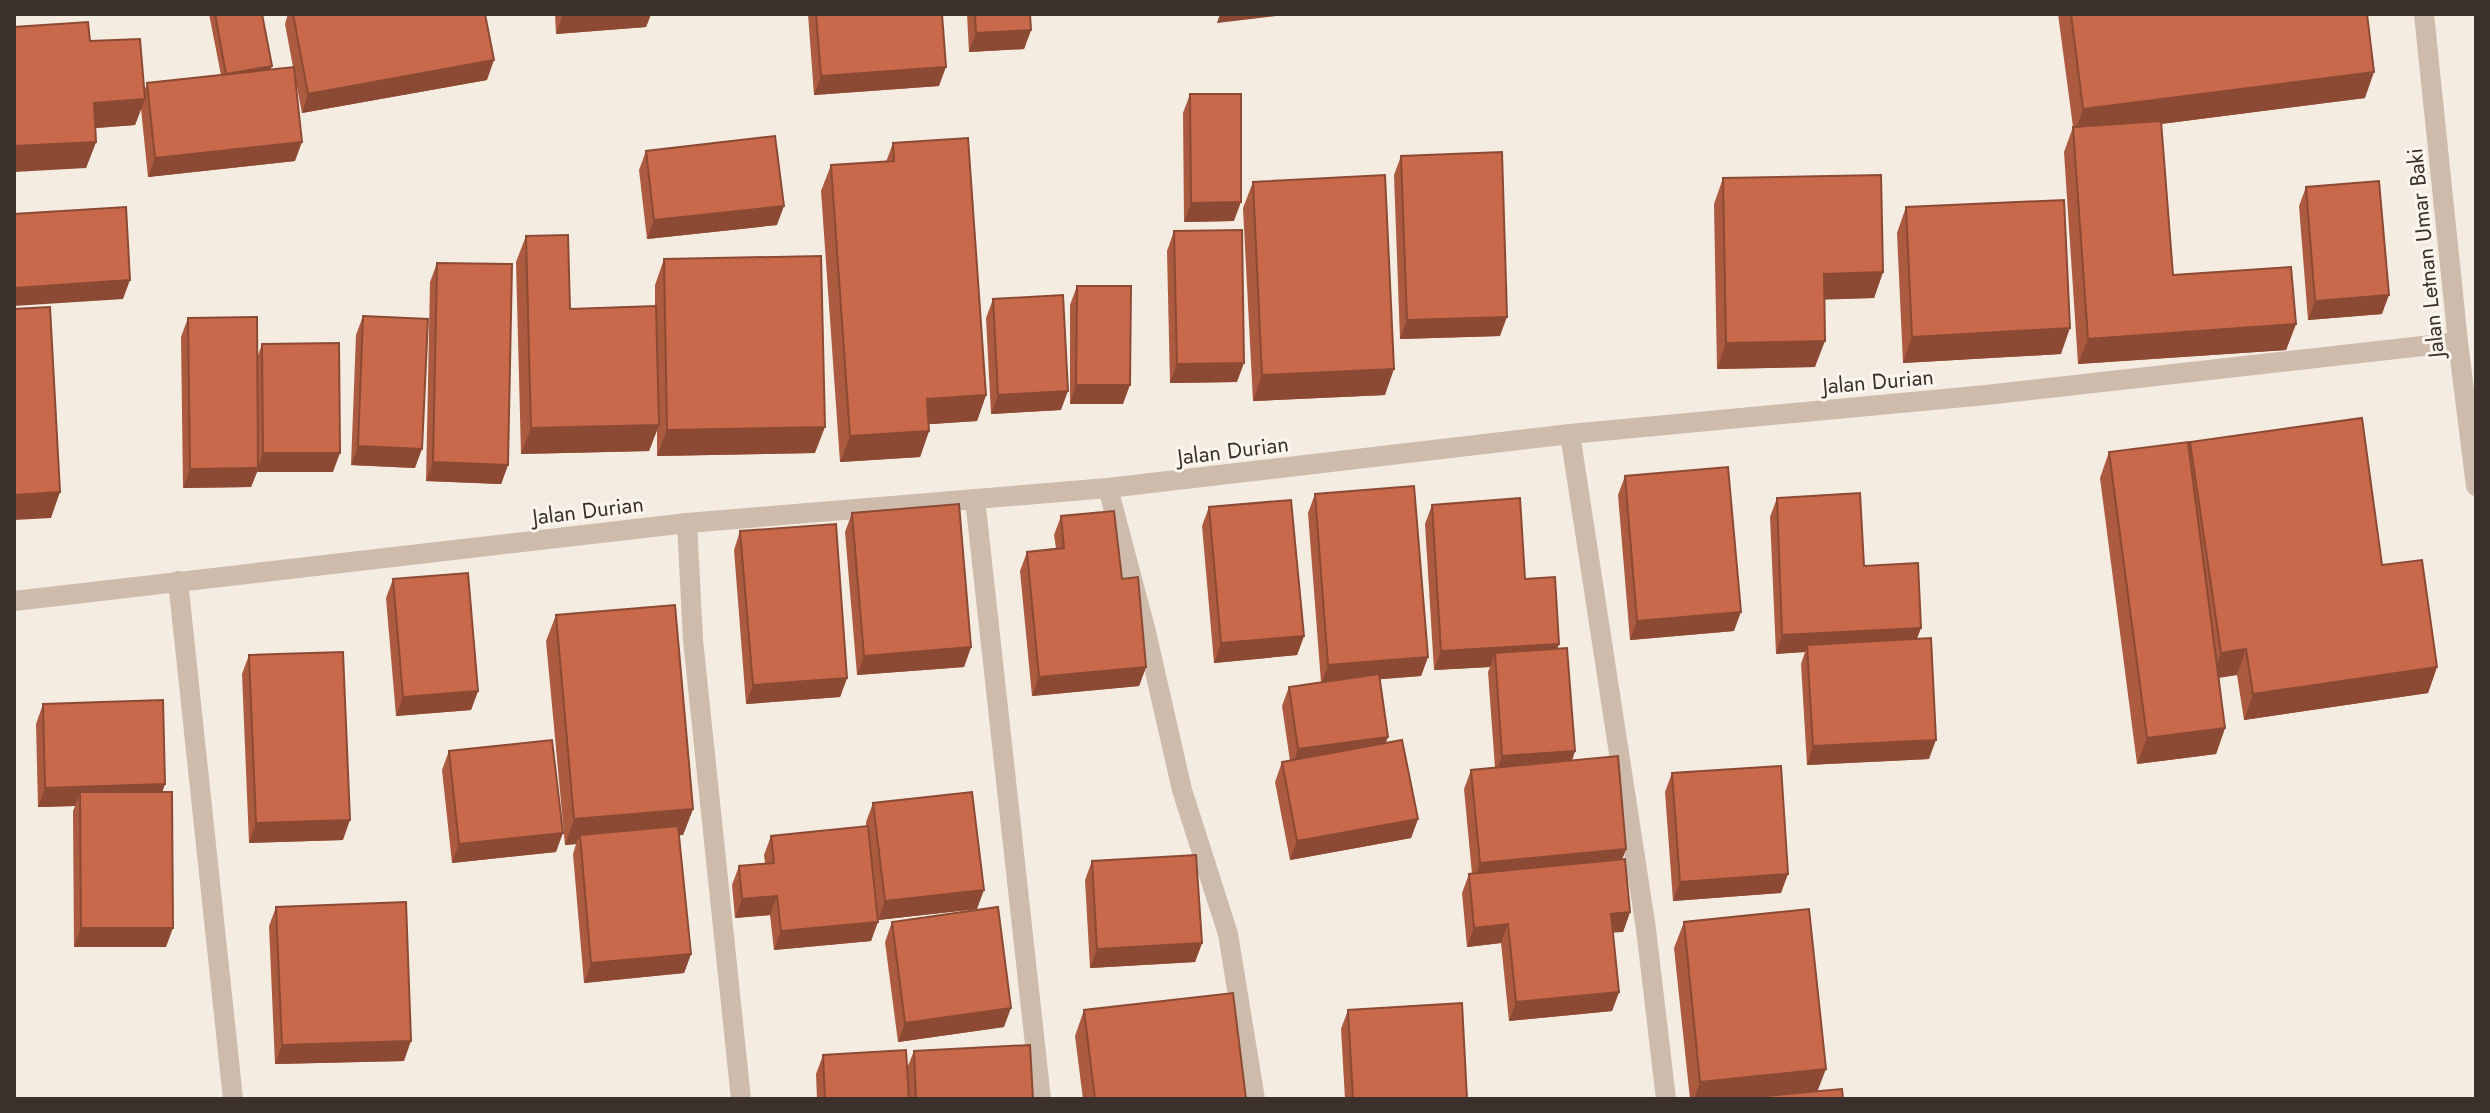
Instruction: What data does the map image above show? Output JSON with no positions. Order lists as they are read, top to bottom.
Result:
{
  "streets": {
    "street": ["Jalan Letnan Umar Baki", "Jalan Durian"]
  },
  "crossings": [
    ["Jalan Letnan Umar Baki", "Jalan Durian"]
  ]
}
